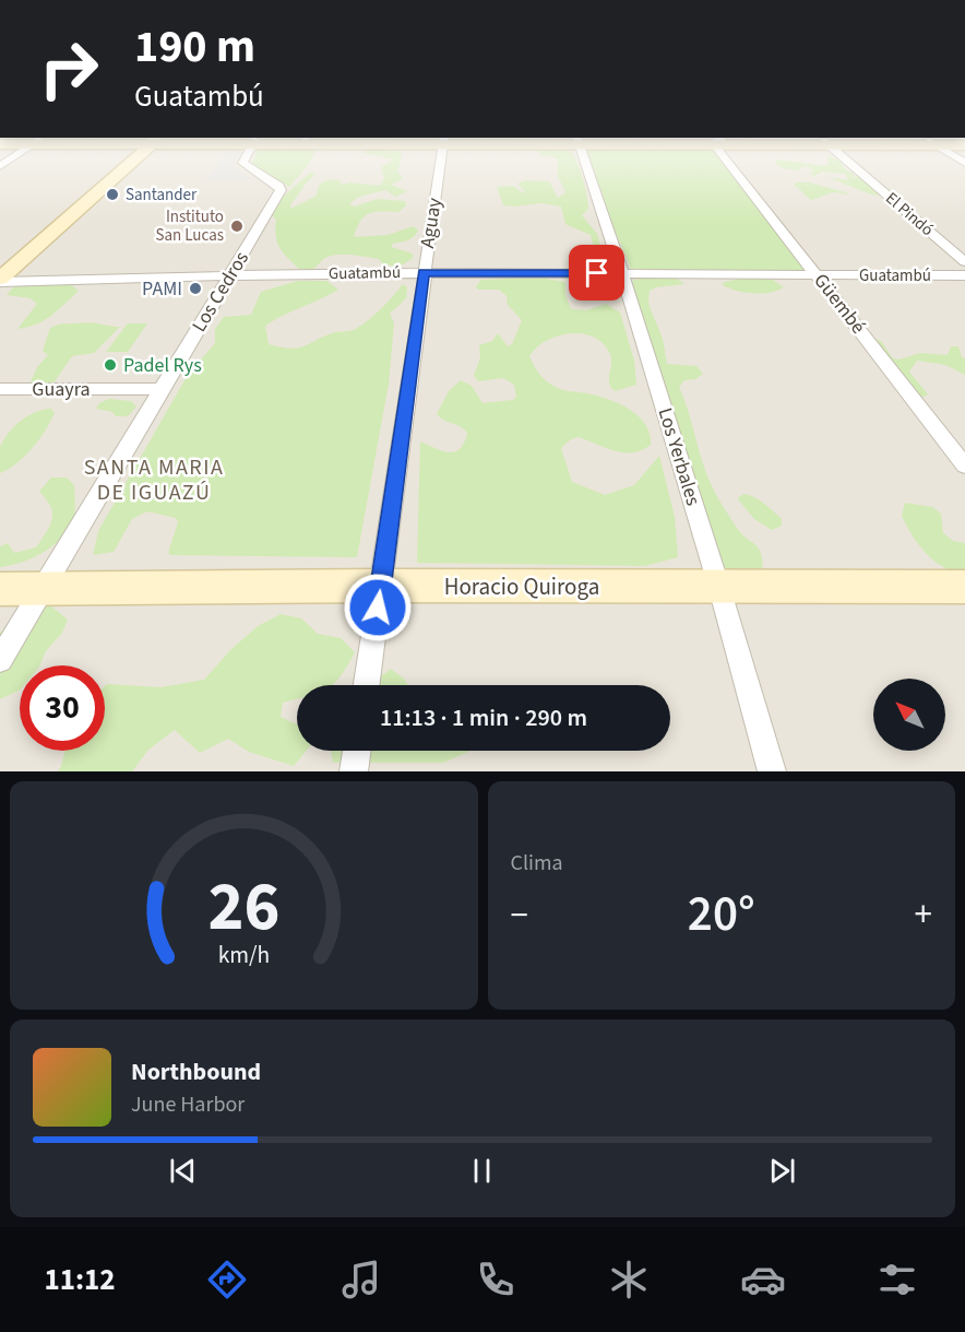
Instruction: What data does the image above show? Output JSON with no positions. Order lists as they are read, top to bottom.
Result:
{
  "streets": {
    "main road": ["Horacio Quiroga"],
    "street": [
      "El Pindó",
      "Aguay",
      "Guatambú",
      "Los Cedros",
      "Güembé",
      "Guayra",
      "Los Yerbales"
    ]
  },
  "crossings": [
    ["Aguay", "Guatambú"],
    ["Aguay", "Horacio Quiroga"],
    ["Guatambú", "Los Cedros"],
    ["Guatambú", "Güembé"],
    ["Guatambú", "Los Yerbales"],
    ["Los Cedros", "Guayra"],
    ["Los Cedros", "Horacio Quiroga"],
    ["Los Yerbales", "Horacio Quiroga"]
  ],
  "districts": ["SANTA MARIA DE IGUAZÚ"],
  "places": [
    "Santander",
    "Instituto San Lucas",
    "PAMI",
    "Padel Rys"
  ],
  "north": "top left",
  "page": {
    "turn": ["190 m", "Guatambú"],
    "limit": "30",
    "trip": "11:13 · 1 min · 290 m",
    "tile": "Clima",
    "heat": ["−", "20°", "+"],
    "song": ["Northbound", "June Harbor"],
    "tabs": "11:12",
    "gauge": ["26", "km/h"]
  }
}
